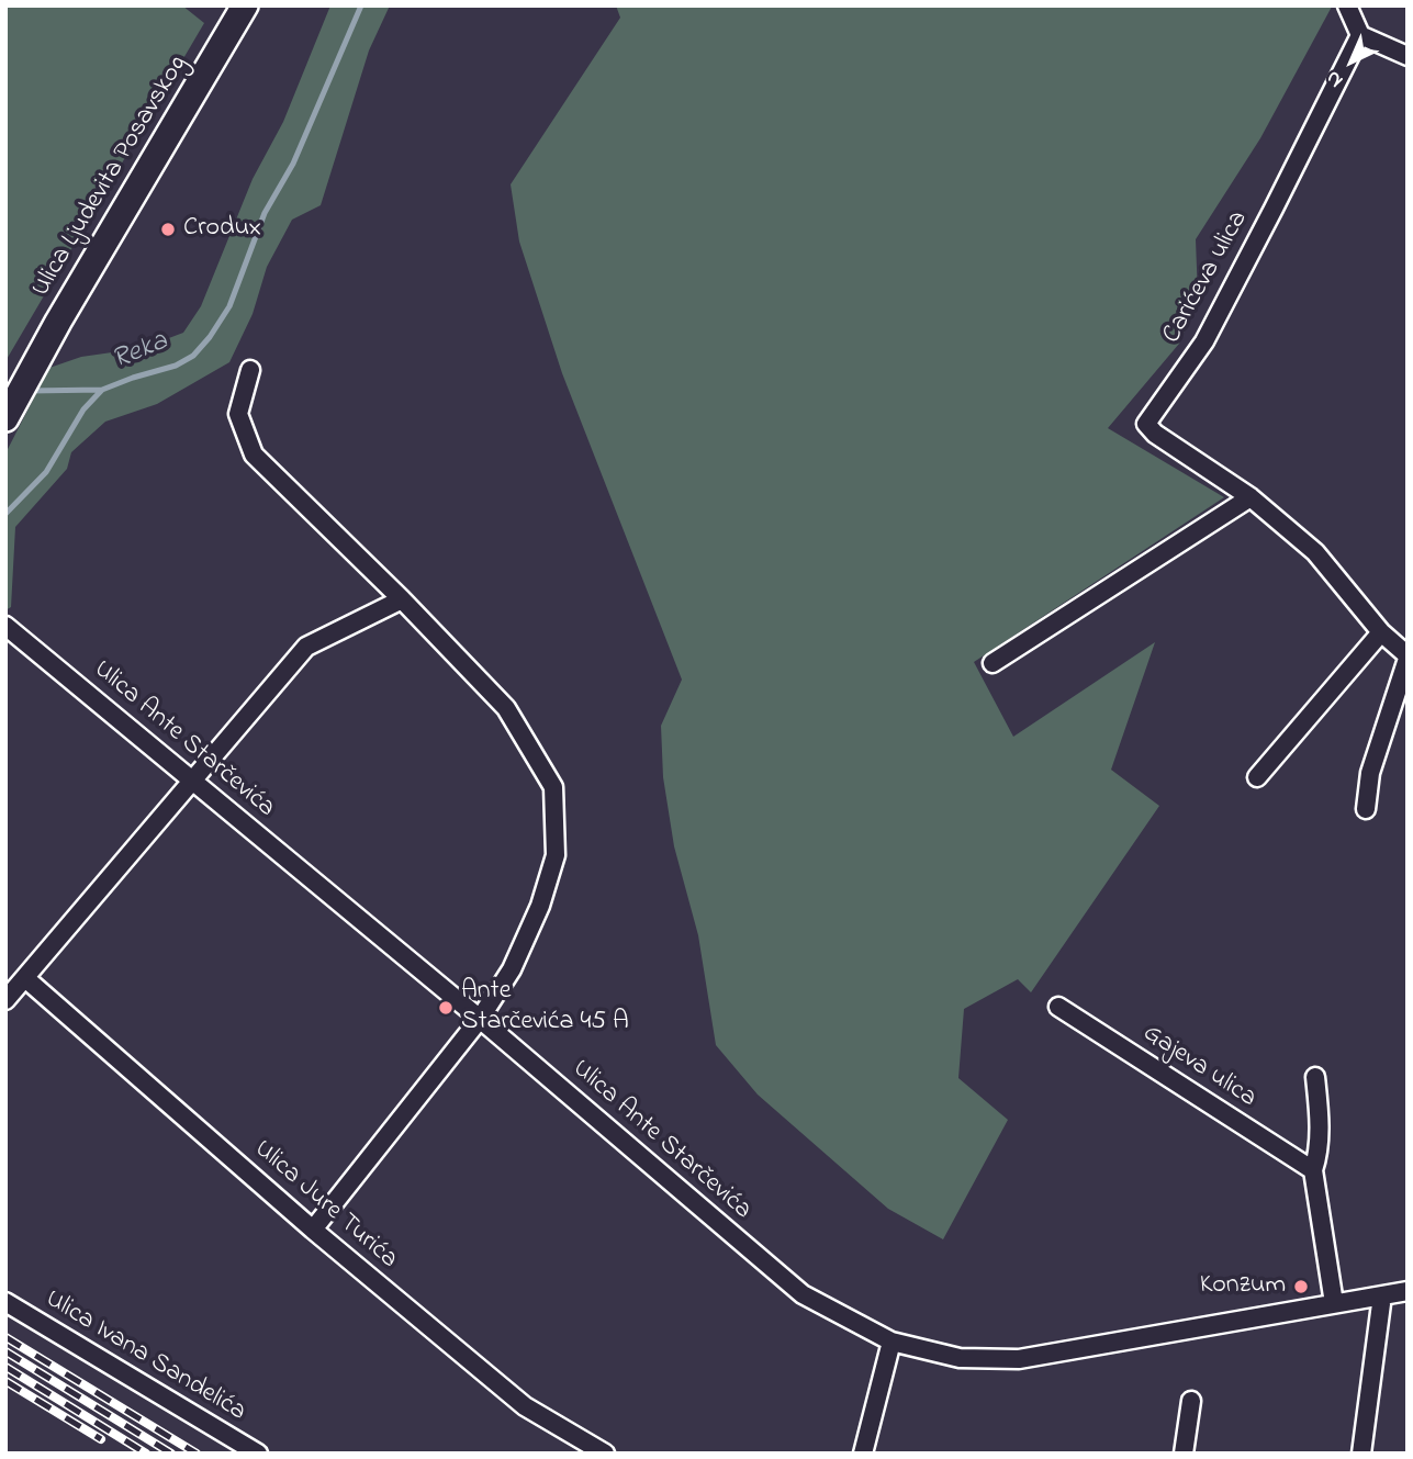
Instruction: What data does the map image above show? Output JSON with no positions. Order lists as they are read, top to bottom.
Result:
{
  "streets": {
    "main road": ["Ulica Ljudevita Posavskog"],
    "street": [
      "Carićeva ulica",
      "Ulica Ante Starčevića",
      "Gajeva ulica",
      "Ulica Jure Turića",
      "Ulica Ivana Sandelića"
    ]
  },
  "water": ["Reka"],
  "places": ["Crodux", "Ante Starčevića 45 A", "Konzum"],
  "north": "bottom left"
}
